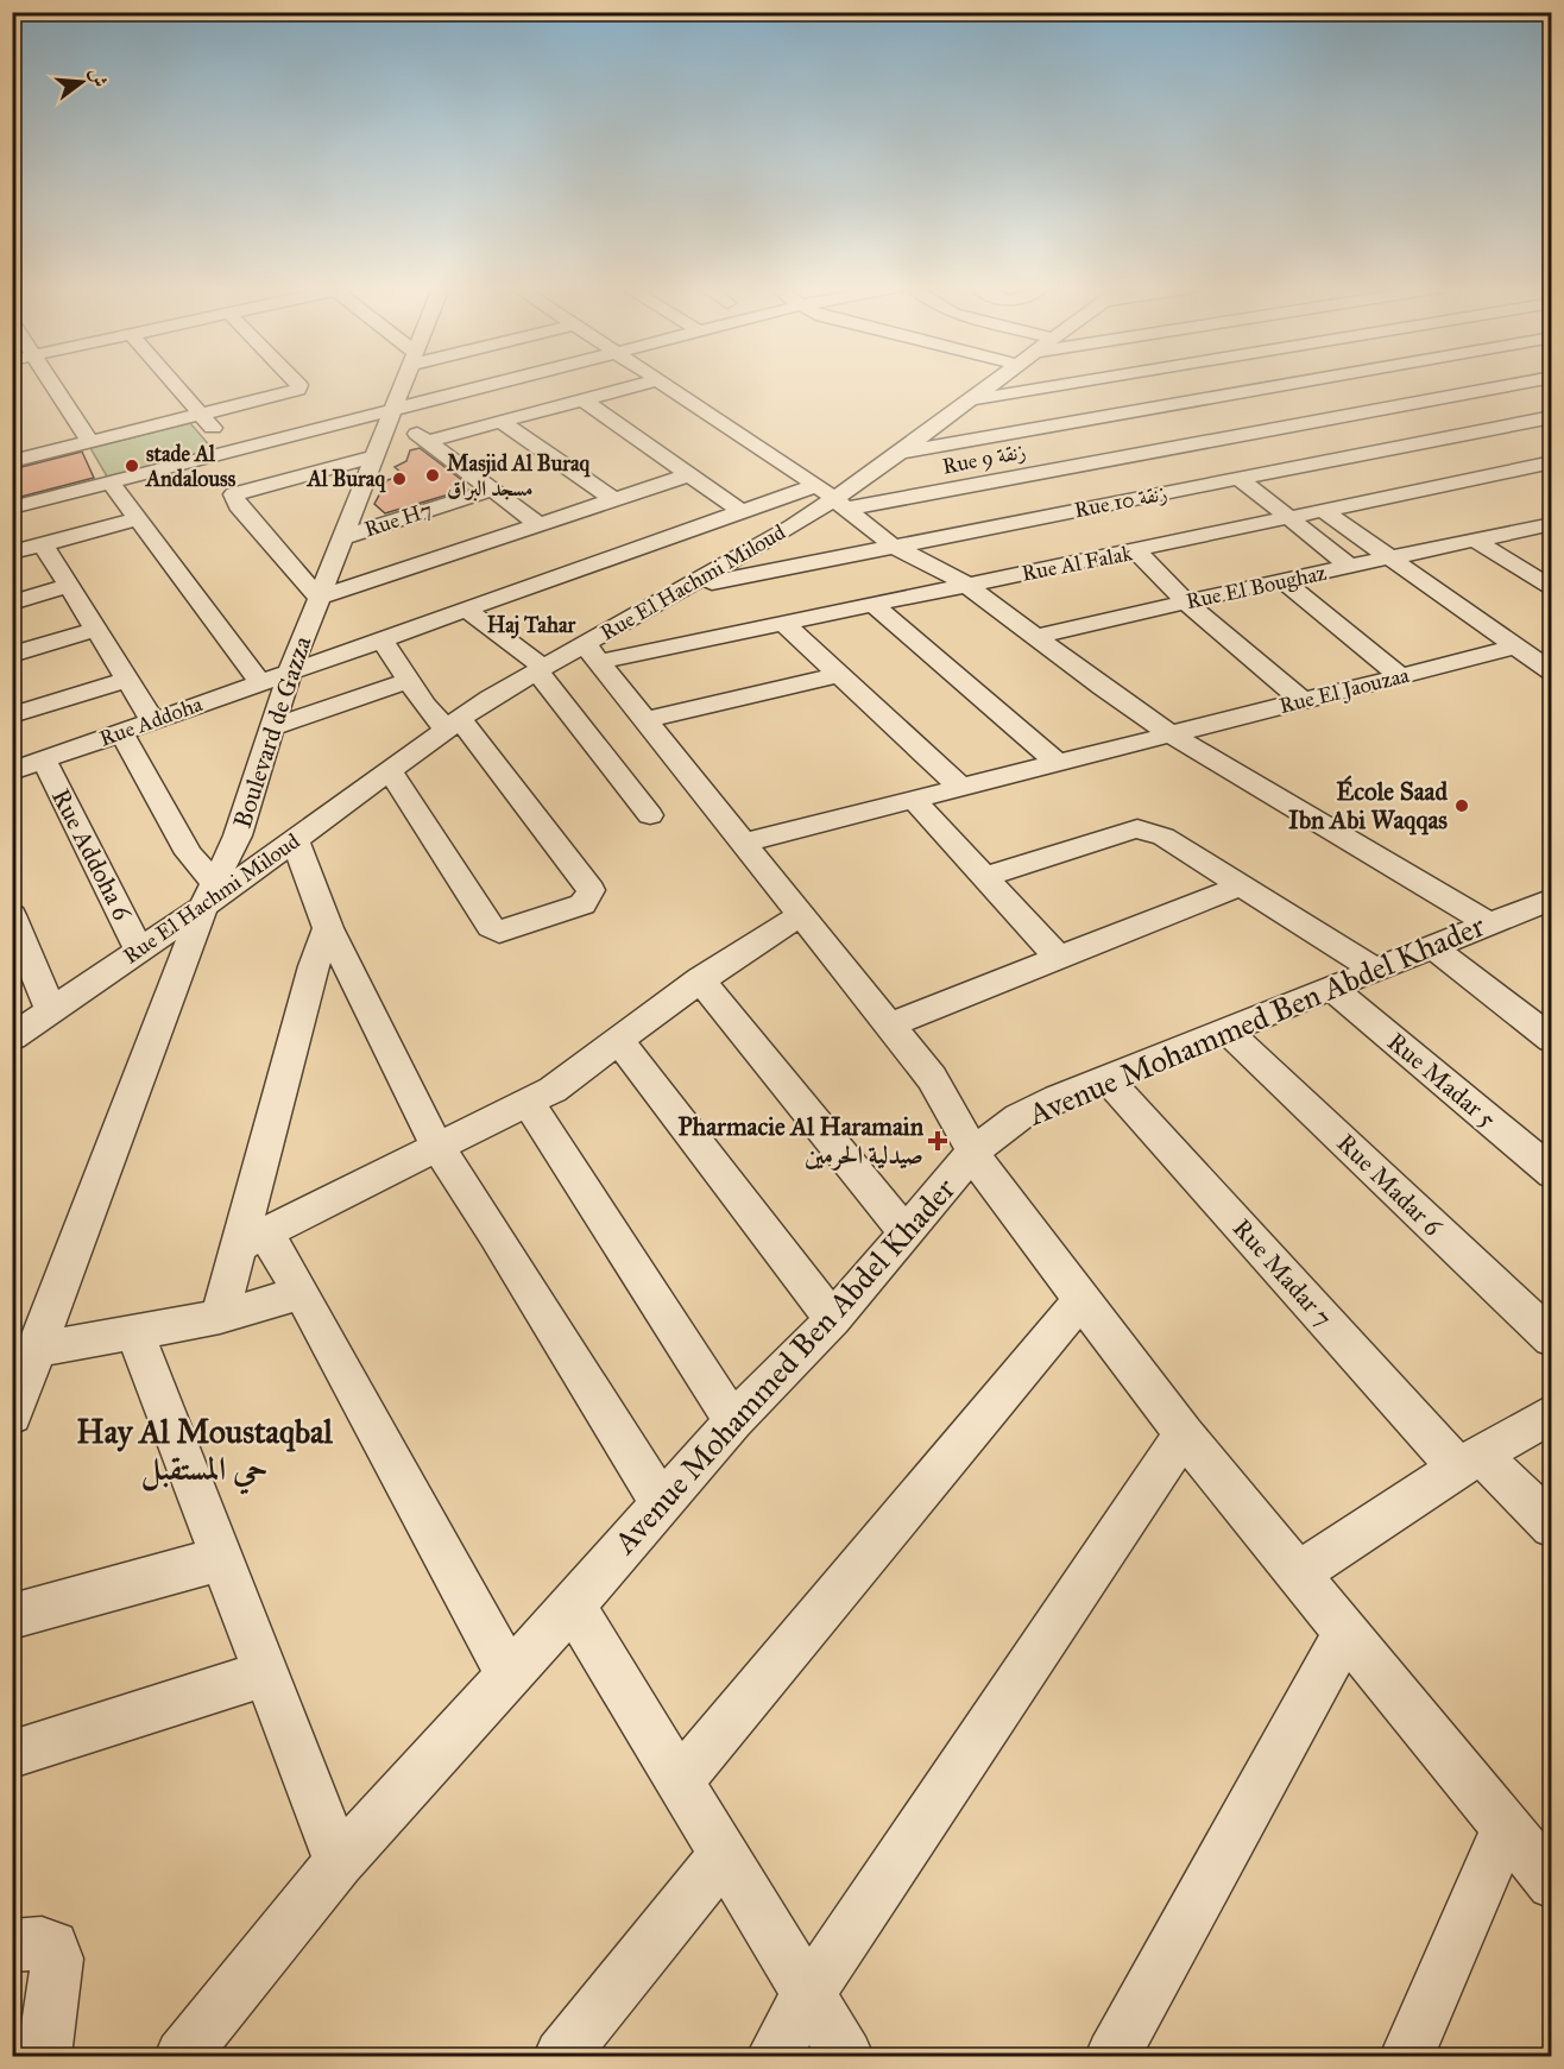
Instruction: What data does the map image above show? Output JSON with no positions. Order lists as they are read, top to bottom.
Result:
{
  "streets": {
    "street": [
      "Rue 9 زنقة",
      "Rue 10 زنقة",
      "Rue H7",
      "Rue Al Falak",
      "Rue El Hachmi Miloud",
      "Rue El Boughaz",
      "Rue El Jaouzaa",
      "Rue Addoha",
      "Boulevard de Gazza",
      "Rue Addoha 6",
      "Avenue Mohammed Ben Abdel Khader",
      "Rue Madar 5",
      "Rue Madar 6",
      "Rue Madar 7"
    ]
  },
  "crossings": [
    ["Rue 9 زنقة", "Rue El Hachmi Miloud"],
    ["Rue 10 زنقة", "Rue El Hachmi Miloud"],
    ["Rue H7", "Boulevard de Gazza"],
    ["Rue Al Falak", "Rue El Hachmi Miloud"],
    ["Rue El Hachmi Miloud", "Boulevard de Gazza"],
    ["Rue El Hachmi Miloud", "Rue Addoha 6"],
    ["Rue Addoha", "Boulevard de Gazza"],
    ["Rue Addoha", "Rue Addoha 6"],
    ["Avenue Mohammed Ben Abdel Khader", "Rue Madar 5"],
    ["Avenue Mohammed Ben Abdel Khader", "Rue Madar 6"],
    ["Avenue Mohammed Ben Abdel Khader", "Rue Madar 7"]
  ],
  "districts": ["Haj Tahar", "Hay Al Moustaqbal حي المستقبل"],
  "places": {
    "other": [
      "stade Al Andalouss",
      "Masjid Al Buraq مسجد البراق",
      "Al Buraq",
      "École Saad Ibn Abi Waqqas"
    ],
    "health": ["Pharmacie Al Haramain صيدلية الحرمين"]
  },
  "north": "right"
}
